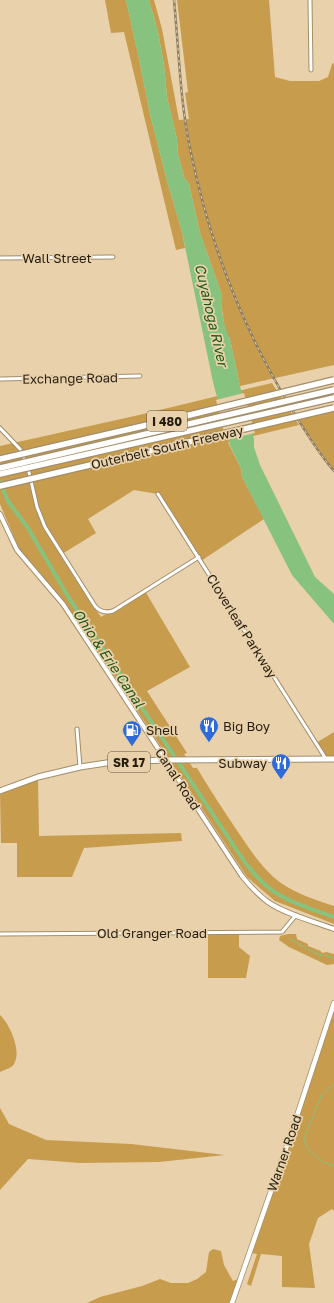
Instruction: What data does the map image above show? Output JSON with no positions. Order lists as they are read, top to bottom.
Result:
{
  "streets": {
    "highway": ["I 480", "Outerbelt South Freeway"],
    "main road": ["SR 17", "Warner Road"],
    "street": [
      "Wall Street",
      "Exchange Road",
      "Cloverleaf Parkway",
      "Canal Road",
      "Old Granger Road"
    ]
  },
  "crossings": [
    ["Cloverleaf Parkway", "SR 17"],
    ["SR 17", "Canal Road"],
    ["Canal Road", "Old Granger Road"]
  ],
  "water": ["Cuyahoga River", "Ohio & Erie Canal"],
  "places": {
    "restaurant": ["Big Boy", "Subway"],
    "fuel station": ["Shell"]
  }
}
